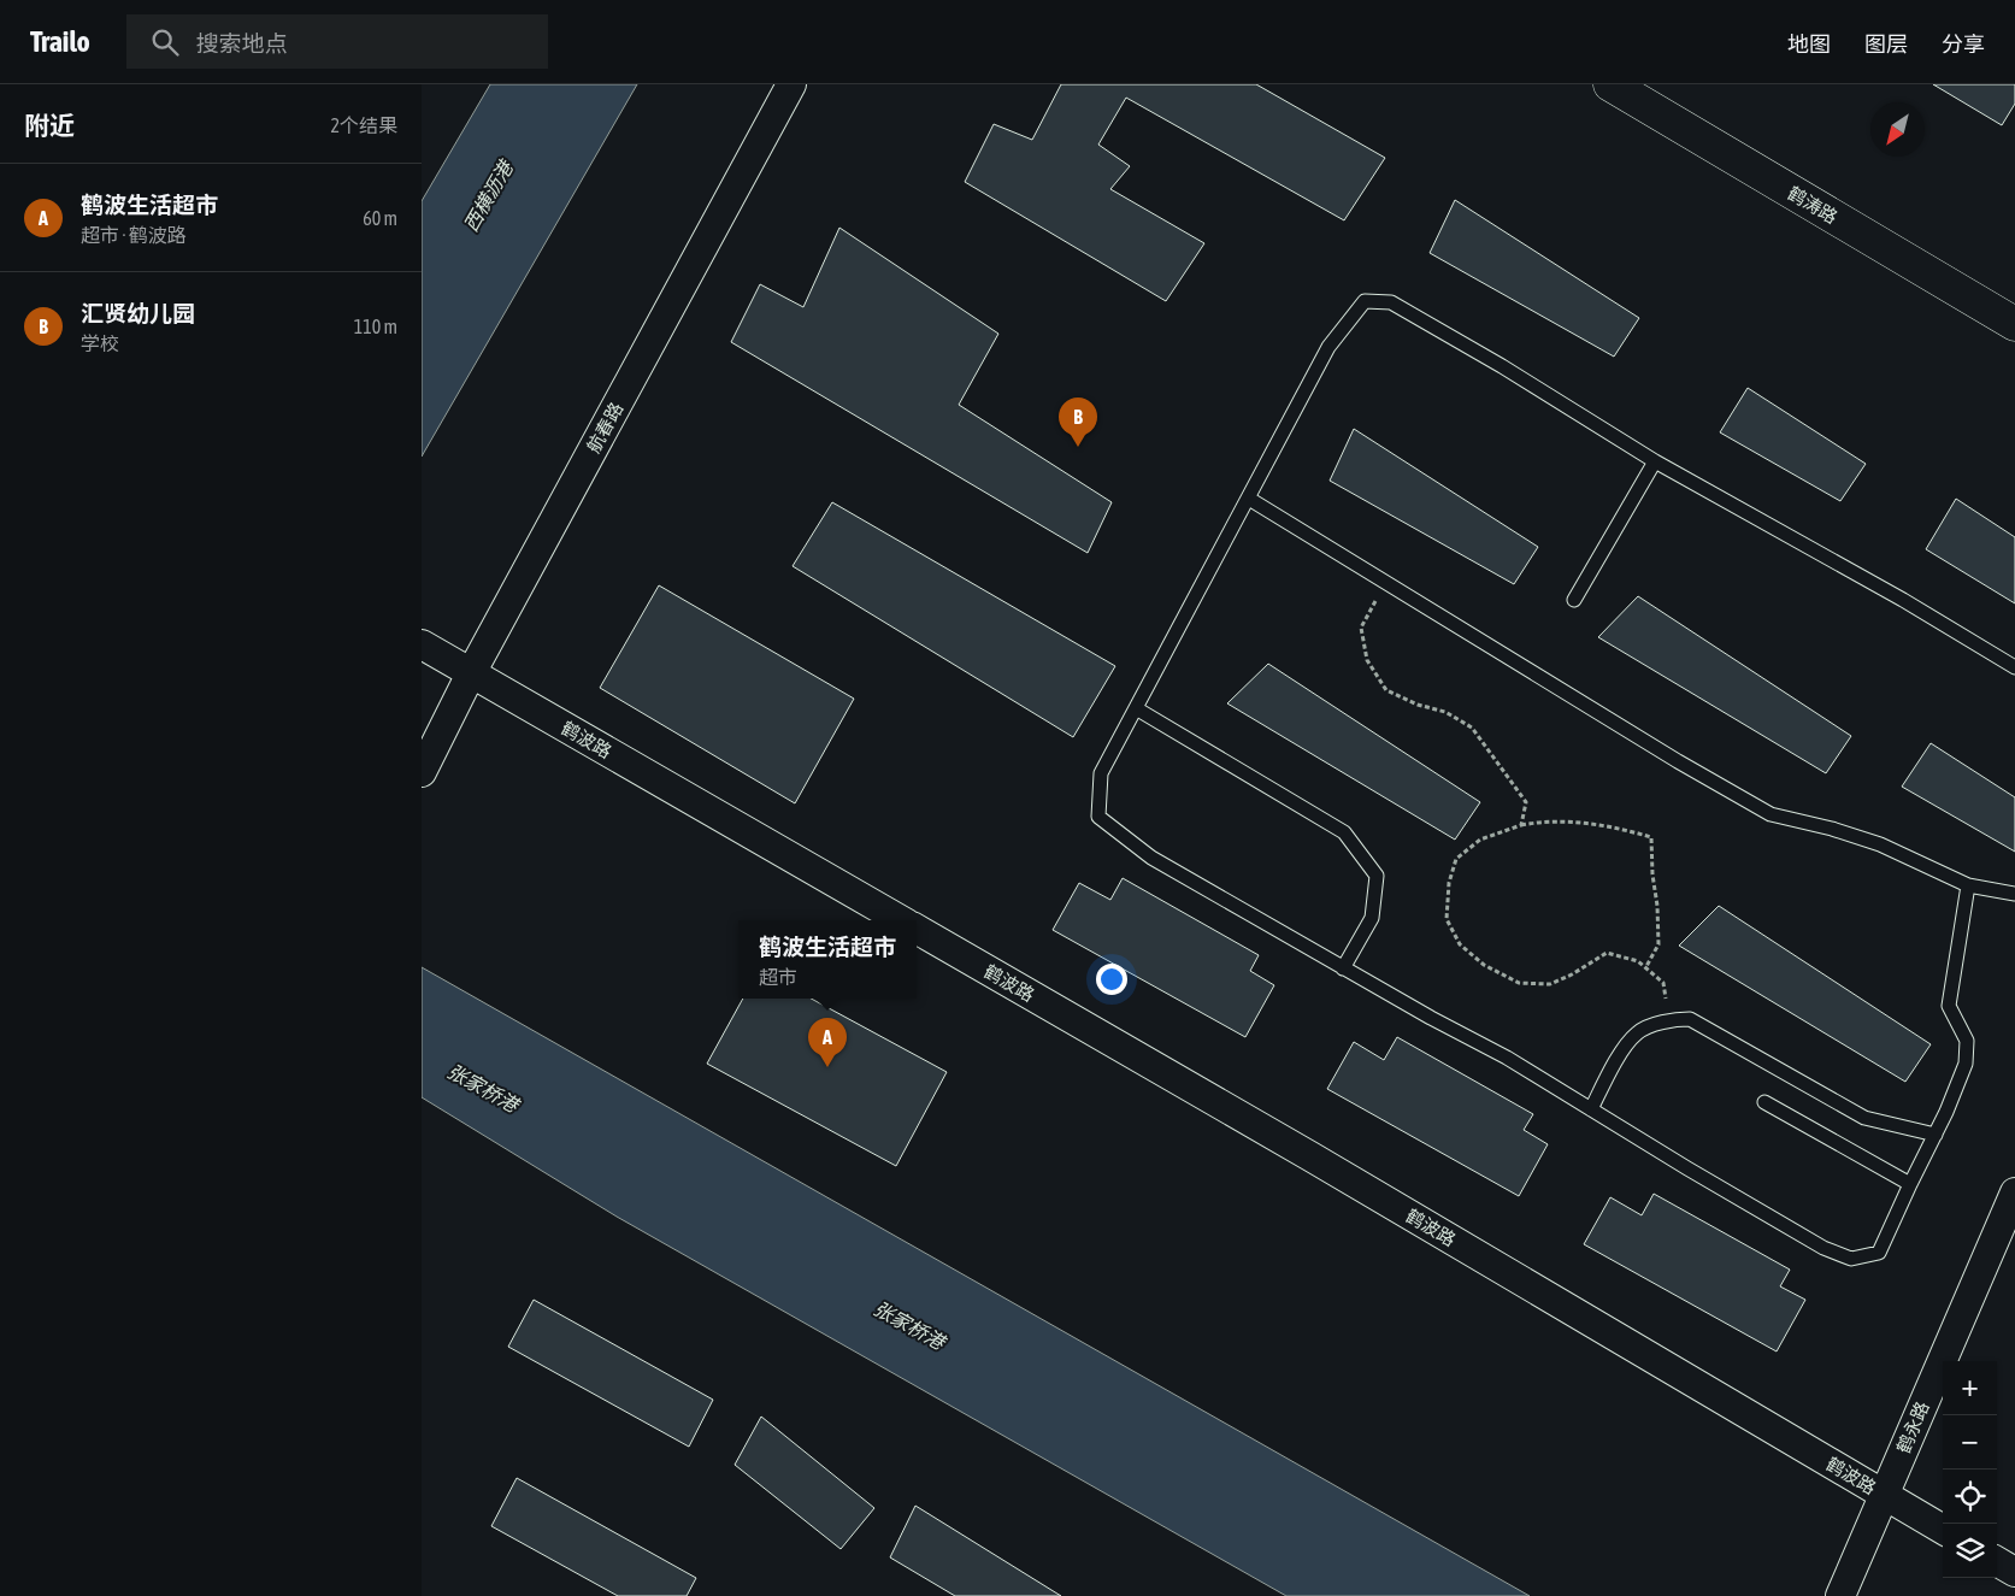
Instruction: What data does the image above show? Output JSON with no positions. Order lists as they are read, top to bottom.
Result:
{
  "streets": {
    "street": [
      "鹤涛路",
      "航春路",
      "鹤波路",
      "鹤永路"
    ]
  },
  "crossings": [
    ["航春路", "鹤波路"],
    ["鹤波路", "鹤永路"]
  ],
  "water": ["西横沥港", "张家桥港"],
  "north": "bottom left",
  "page": {
    "header": "Trailo",
    "search": "搜索地点",
    "nav": ["地图", "图层", "分享"],
    "heading": ["附近", "2个结果"],
    "list": [
      {
        "mark": "A",
        "name": "鹤波生活超市",
        "note": "超市 · 鹤波路",
        "value": "60 m"
      },
      {
        "mark": "B",
        "name": "汇贤幼儿园",
        "note": "学校",
        "value": "110 m"
      }
    ],
    "pins": ["B", "A"],
    "popup": ["鹤波生活超市", "超市"],
    "map_buttons": ["+", "−"]
  }
}
